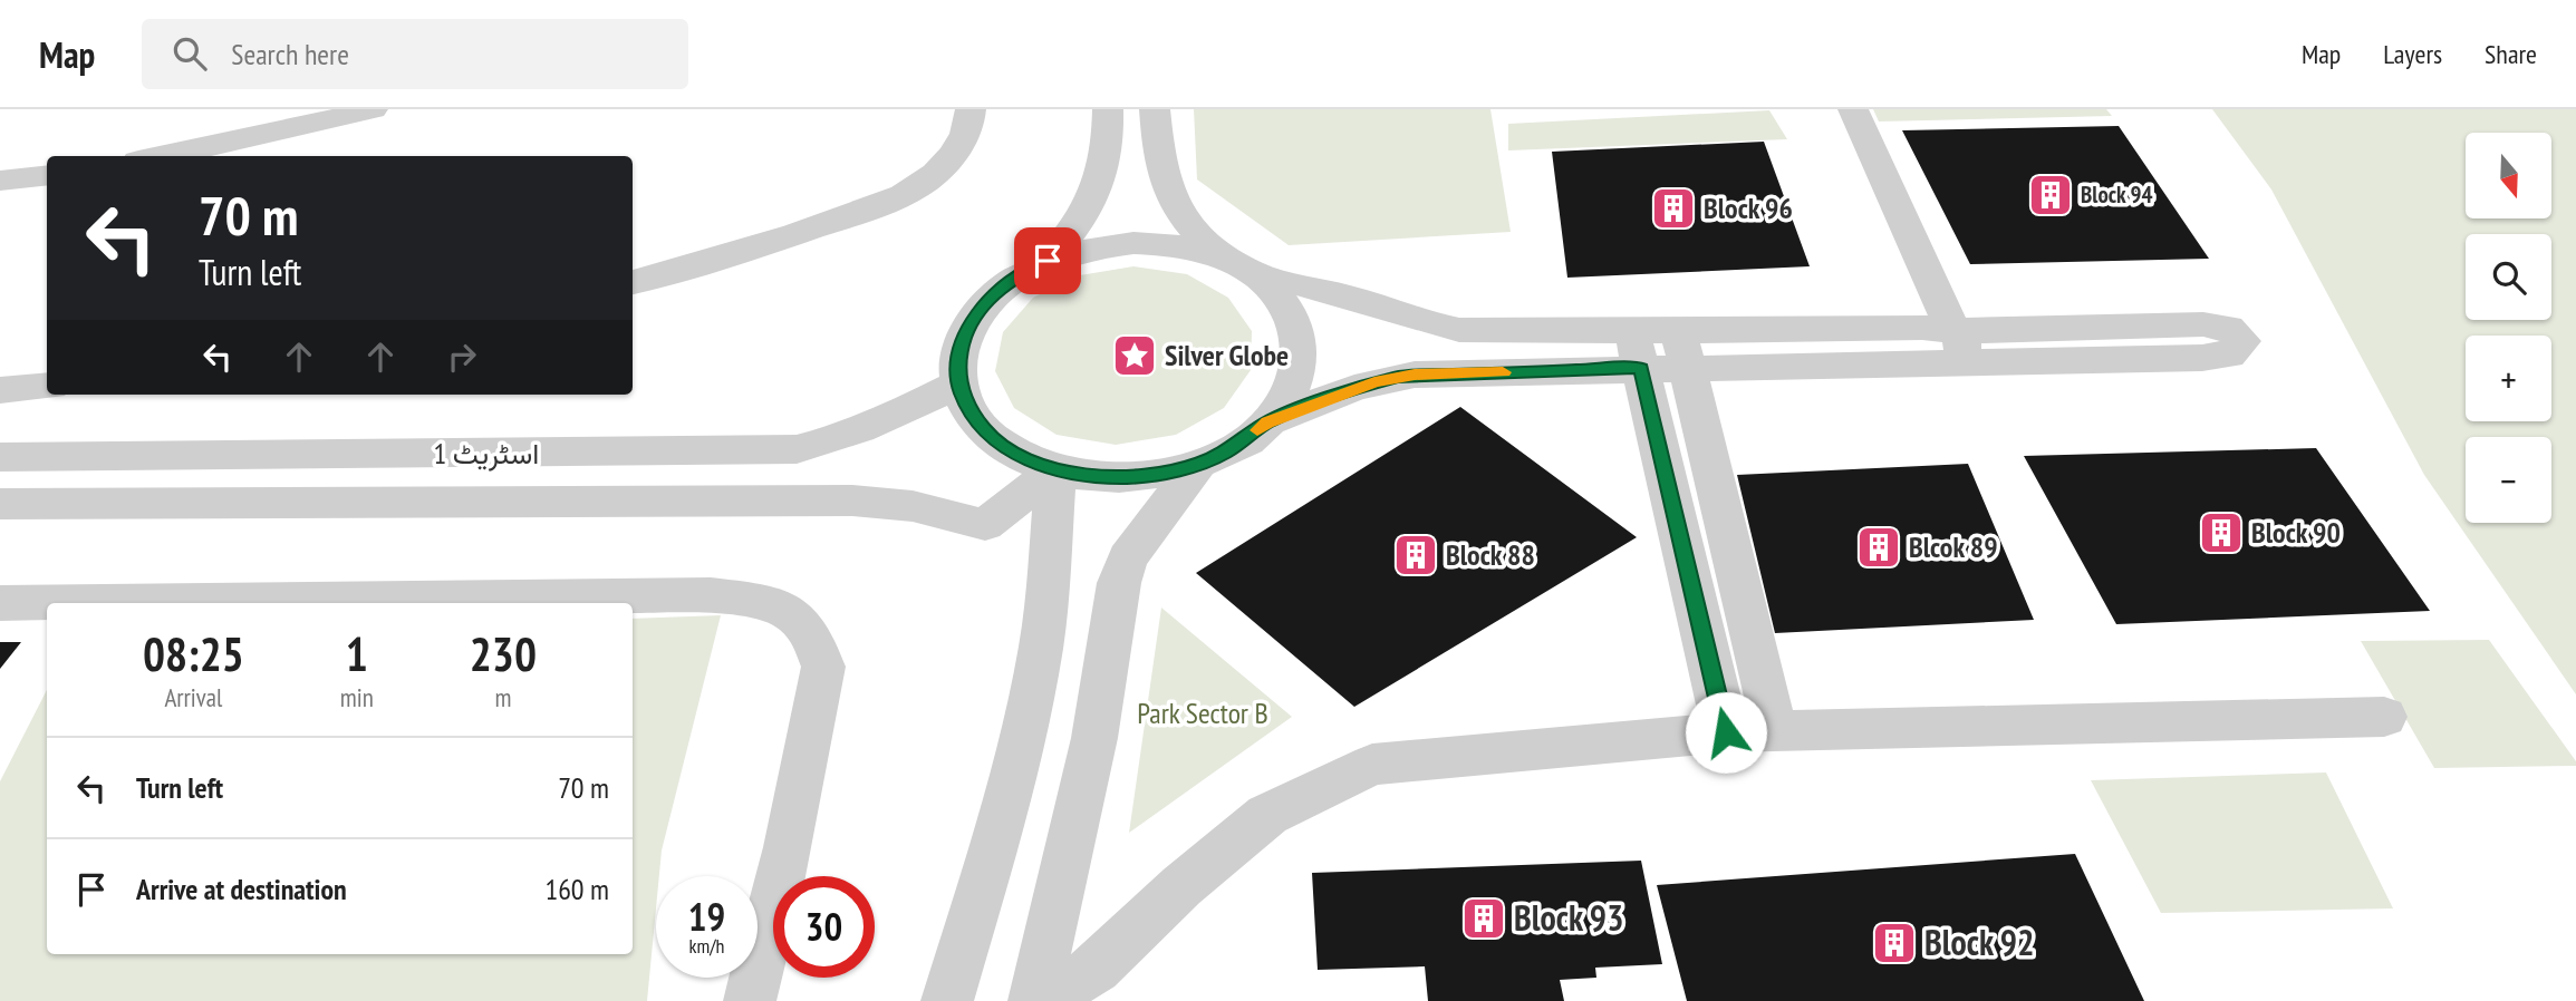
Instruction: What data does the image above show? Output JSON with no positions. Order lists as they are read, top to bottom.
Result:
{
  "streets": {
    "street": ["اسٹریٹ 1"]
  },
  "parks": ["Park Sector B"],
  "places": {
    "building": [
      "Block 94",
      "Block 96",
      "Block 90",
      "Blcok 89",
      "Block 88",
      "Block 93",
      "Block 92"
    ],
    "place": ["Silver Globe"]
  },
  "north": "bottom",
  "page": {
    "header": "Map",
    "search": "Search here",
    "nav": ["Map", "Layers", "Share"],
    "map_buttons": ["+", "−"],
    "turn": ["70 m", "Turn left"],
    "eta": [
      "08:25",
      "Arrival",
      "1",
      "min",
      "230",
      "m"
    ],
    "list": [
      {
        "name": "Turn left",
        "value": "70 m"
      },
      {
        "name": "Arrive at destination",
        "value": "160 m"
      }
    ],
    "speed": "19 km/h",
    "limit": "30"
  }
}
